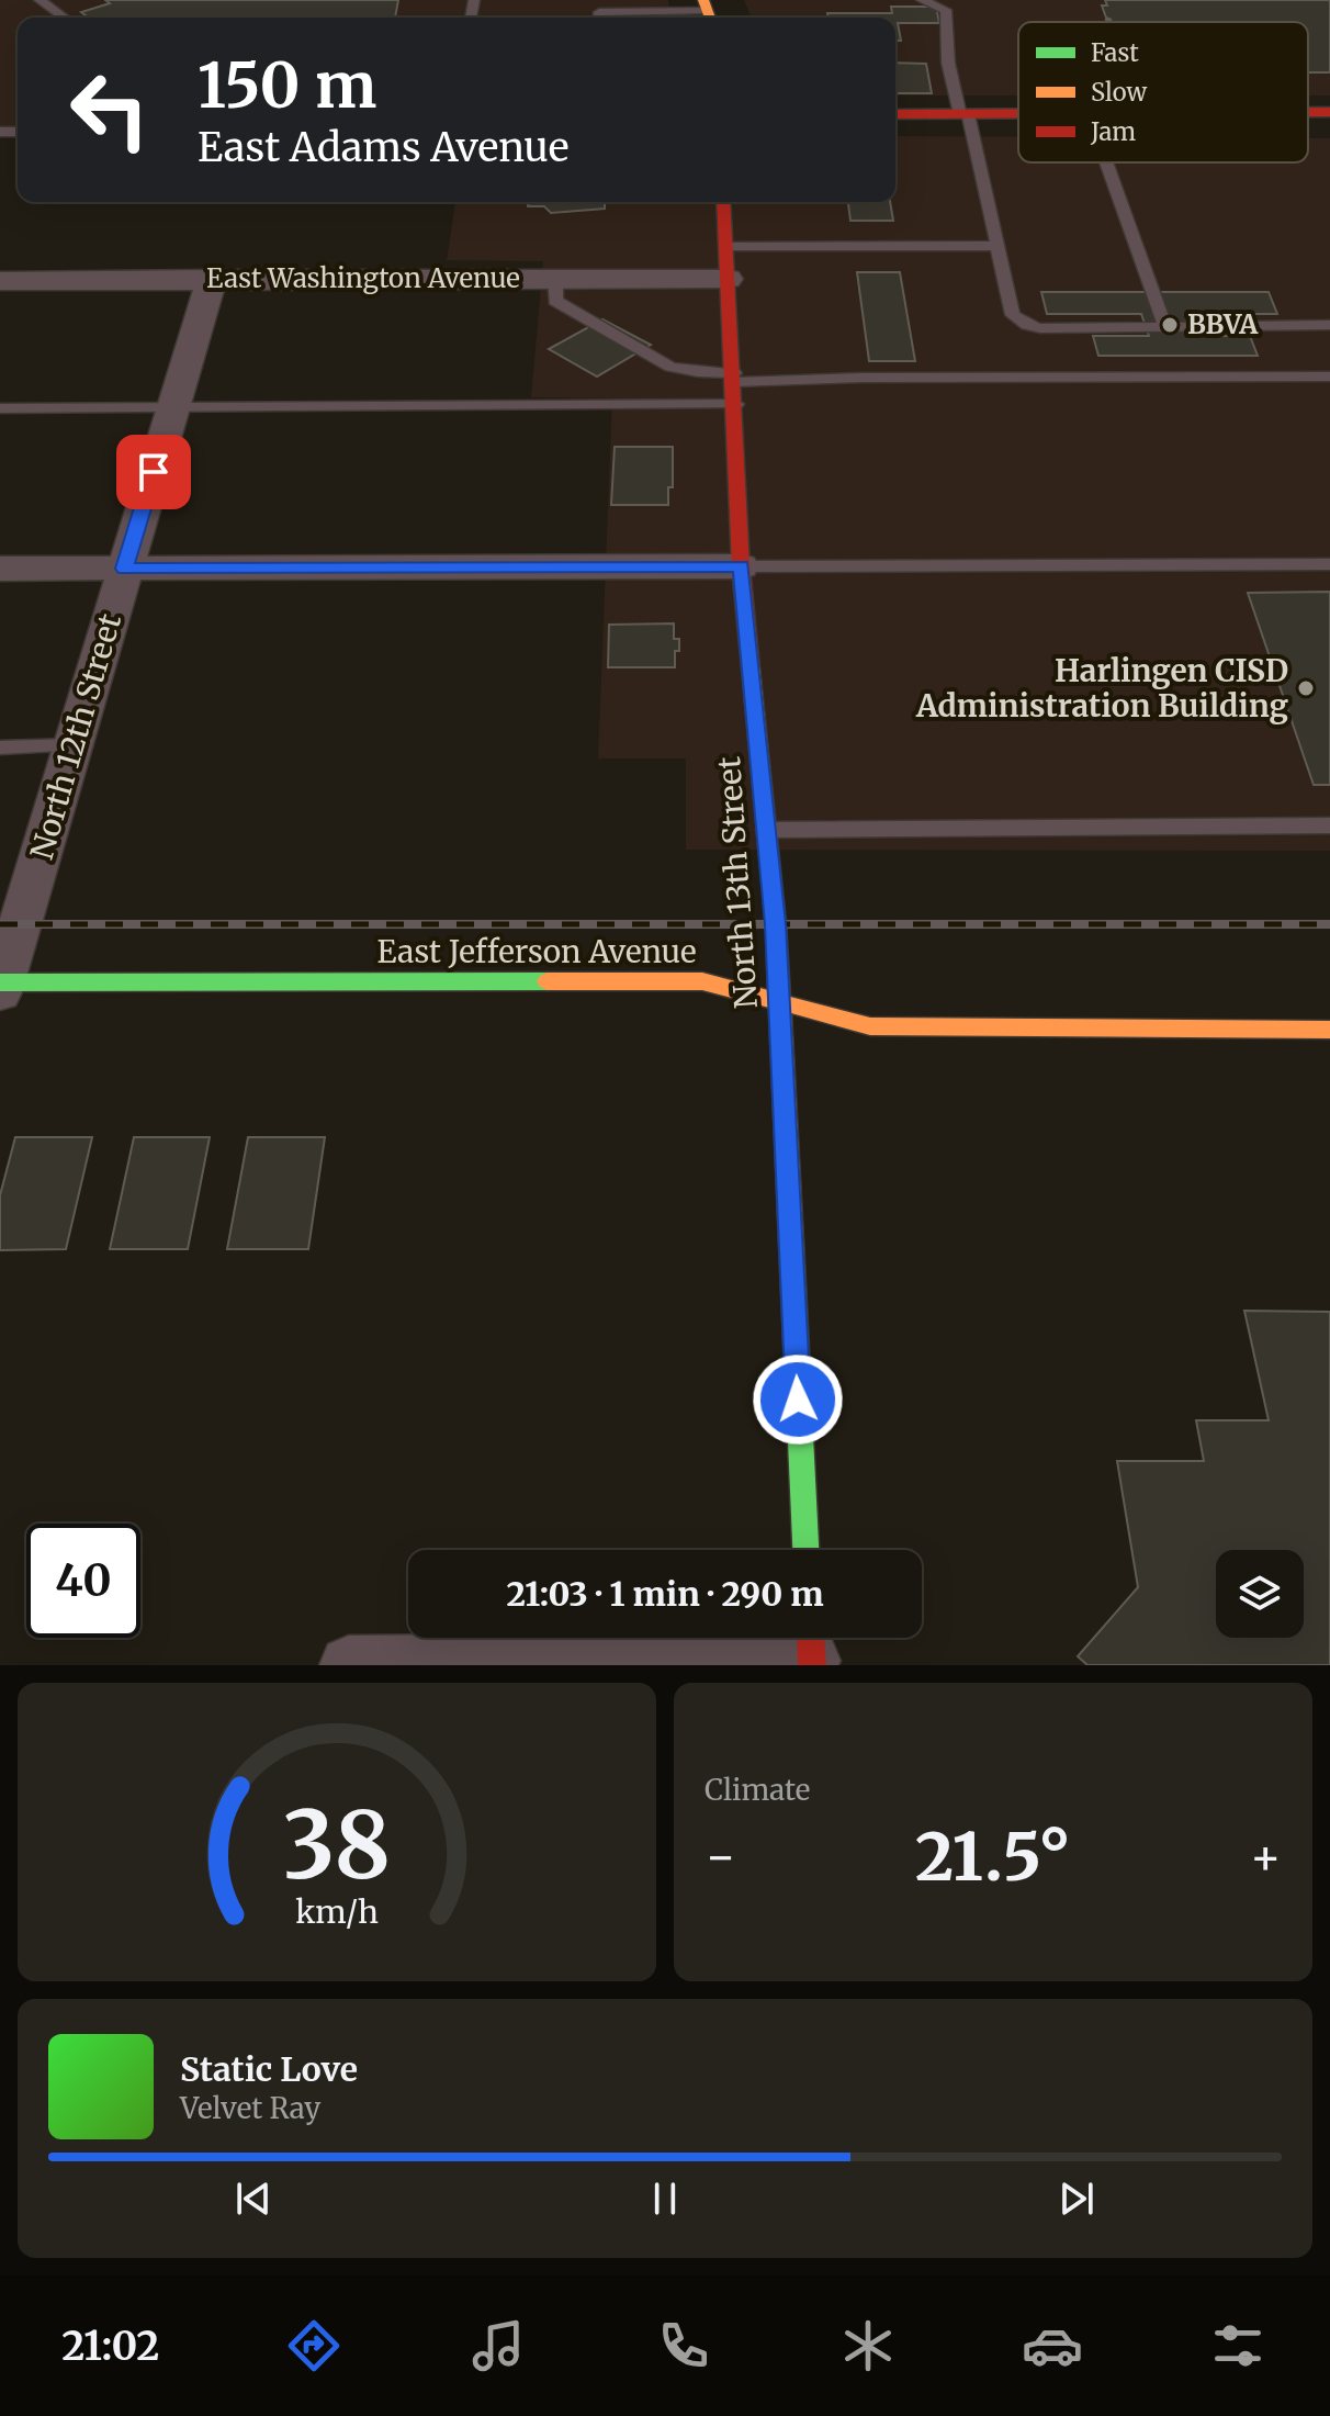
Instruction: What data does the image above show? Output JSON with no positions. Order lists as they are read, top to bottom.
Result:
{
  "streets": {
    "street": [
      "East Washington Avenue",
      "North 12th Street",
      "North 13th Street",
      "East Jefferson Avenue"
    ]
  },
  "crossings": [
    ["East Washington Avenue", "North 12th Street"],
    ["East Washington Avenue", "North 13th Street"],
    ["North 12th Street", "East Jefferson Avenue"],
    ["North 13th Street", "East Jefferson Avenue"]
  ],
  "places": ["BBVA", "Harlingen CISD Administration Building"],
  "legend": ["Fast", "Slow", "Jam"],
  "page": {
    "turn": ["150 m", "East Adams Avenue"],
    "limit": "40",
    "trip": "21:03 · 1 min · 290 m",
    "tile": "Climate",
    "heat": ["−", "21.5°", "+"],
    "song": ["Static Love", "Velvet Ray"],
    "tabs": "21:02",
    "gauge": ["38", "km/h"]
  }
}
